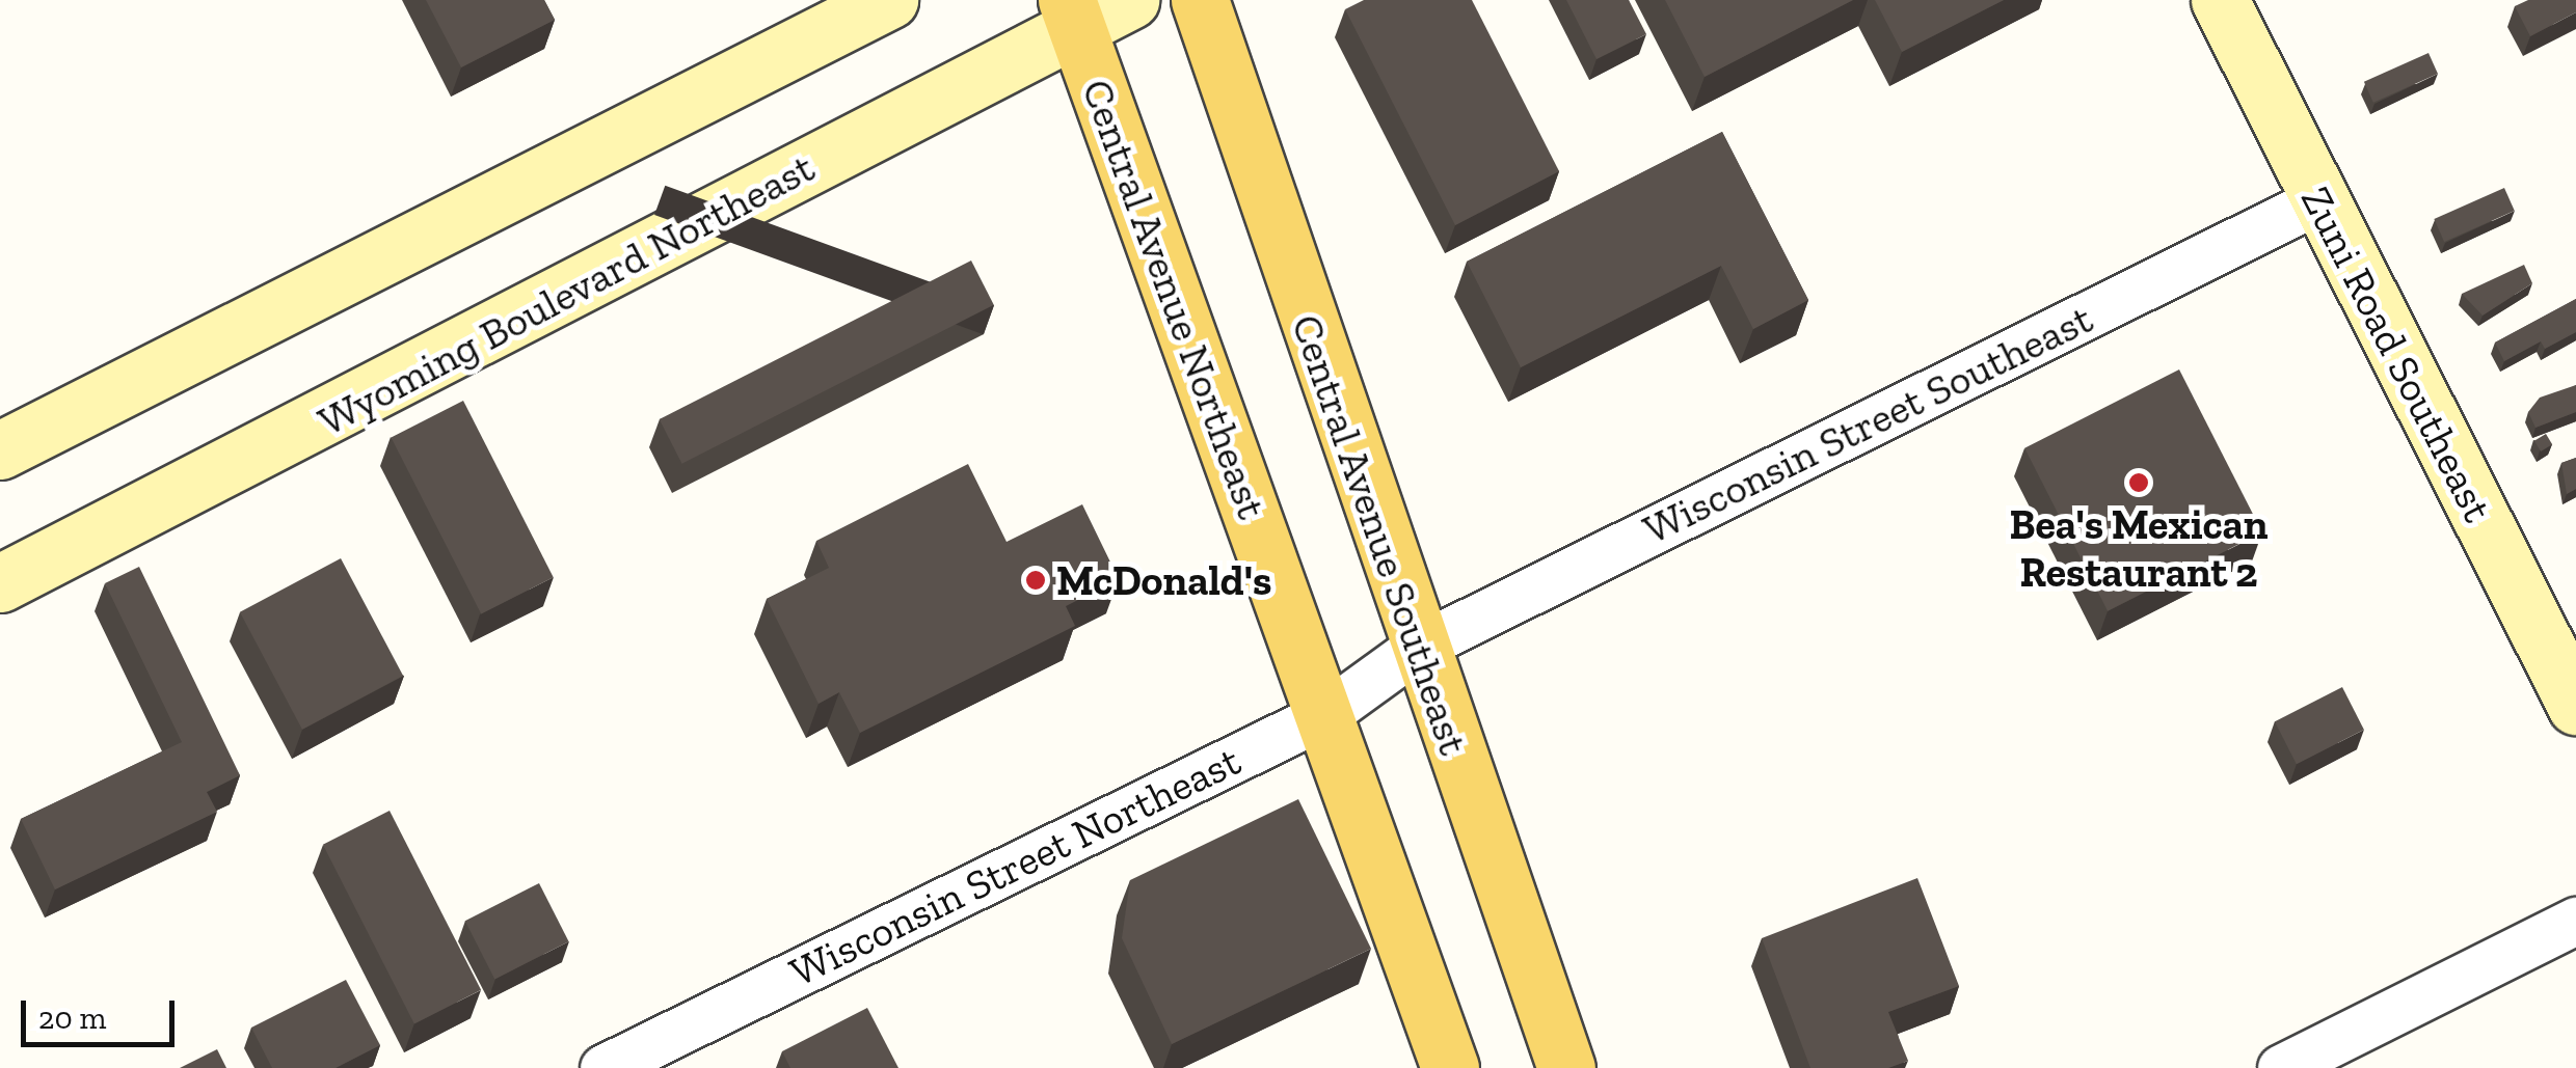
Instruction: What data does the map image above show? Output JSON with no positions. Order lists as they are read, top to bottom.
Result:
{
  "streets": {
    "main road": [
      "Wyoming Boulevard Northeast",
      "Central Avenue Northeast",
      "Zuni Road Southeast",
      "Central Avenue Southeast"
    ],
    "street": ["Wisconsin Street Southeast", "Wisconsin Street Northeast"]
  },
  "crossings": [
    ["Wyoming Boulevard Northeast", "Central Avenue Northeast"],
    ["Central Avenue Northeast", "Wisconsin Street Northeast"],
    ["Zuni Road Southeast", "Wisconsin Street Southeast"],
    ["Wisconsin Street Southeast", "Central Avenue Southeast"],
    ["Wisconsin Street Southeast", "Wisconsin Street Northeast"],
    ["Central Avenue Southeast", "Wisconsin Street Northeast"]
  ],
  "places": ["Bea's Mexican Restaurant 2", "McDonald's"],
  "scale_bar": "20 m"
}
